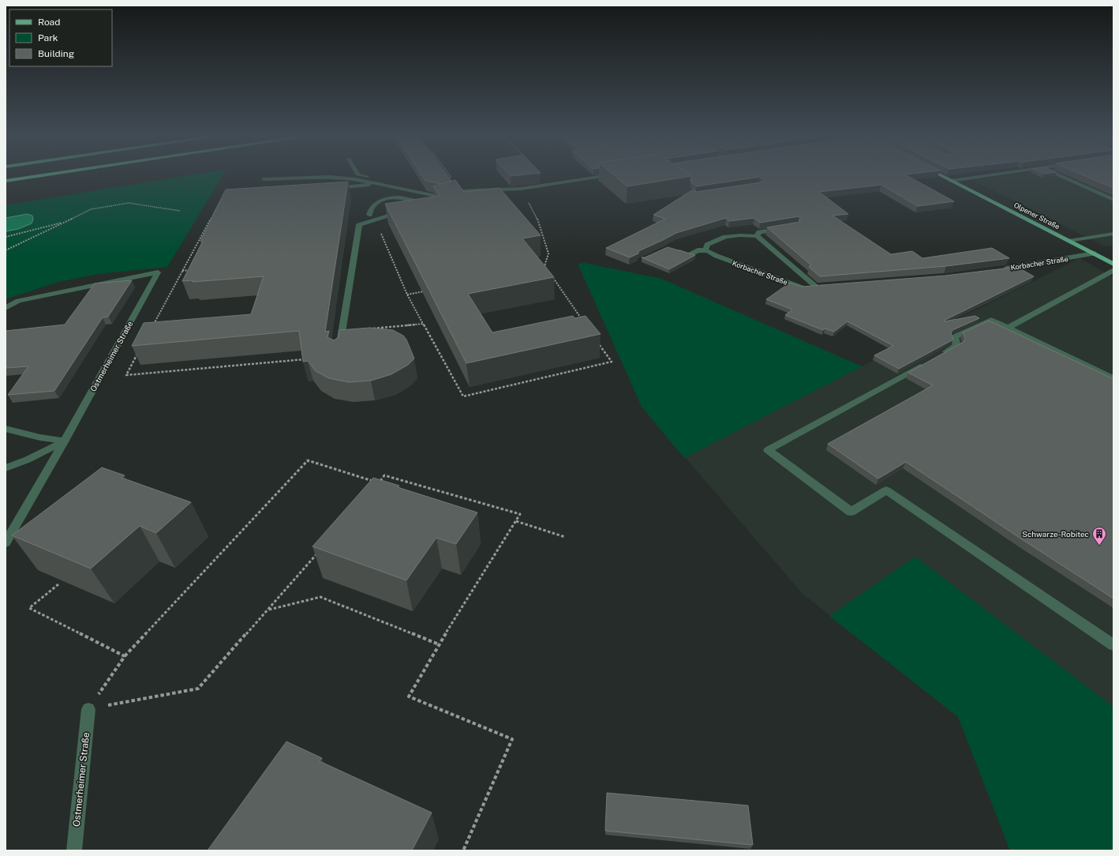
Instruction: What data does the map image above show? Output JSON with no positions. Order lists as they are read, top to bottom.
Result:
{
  "streets": {
    "main road": ["Olpener Straße"],
    "street": ["Korbacher Straße", "Ostmerheimer Straße"]
  },
  "crossings": [
    ["Olpener Straße", "Korbacher Straße"]
  ],
  "places": {
    "building": ["Schwarze-Robitec"]
  },
  "legend": ["Road", "Park", "Building"]
}
